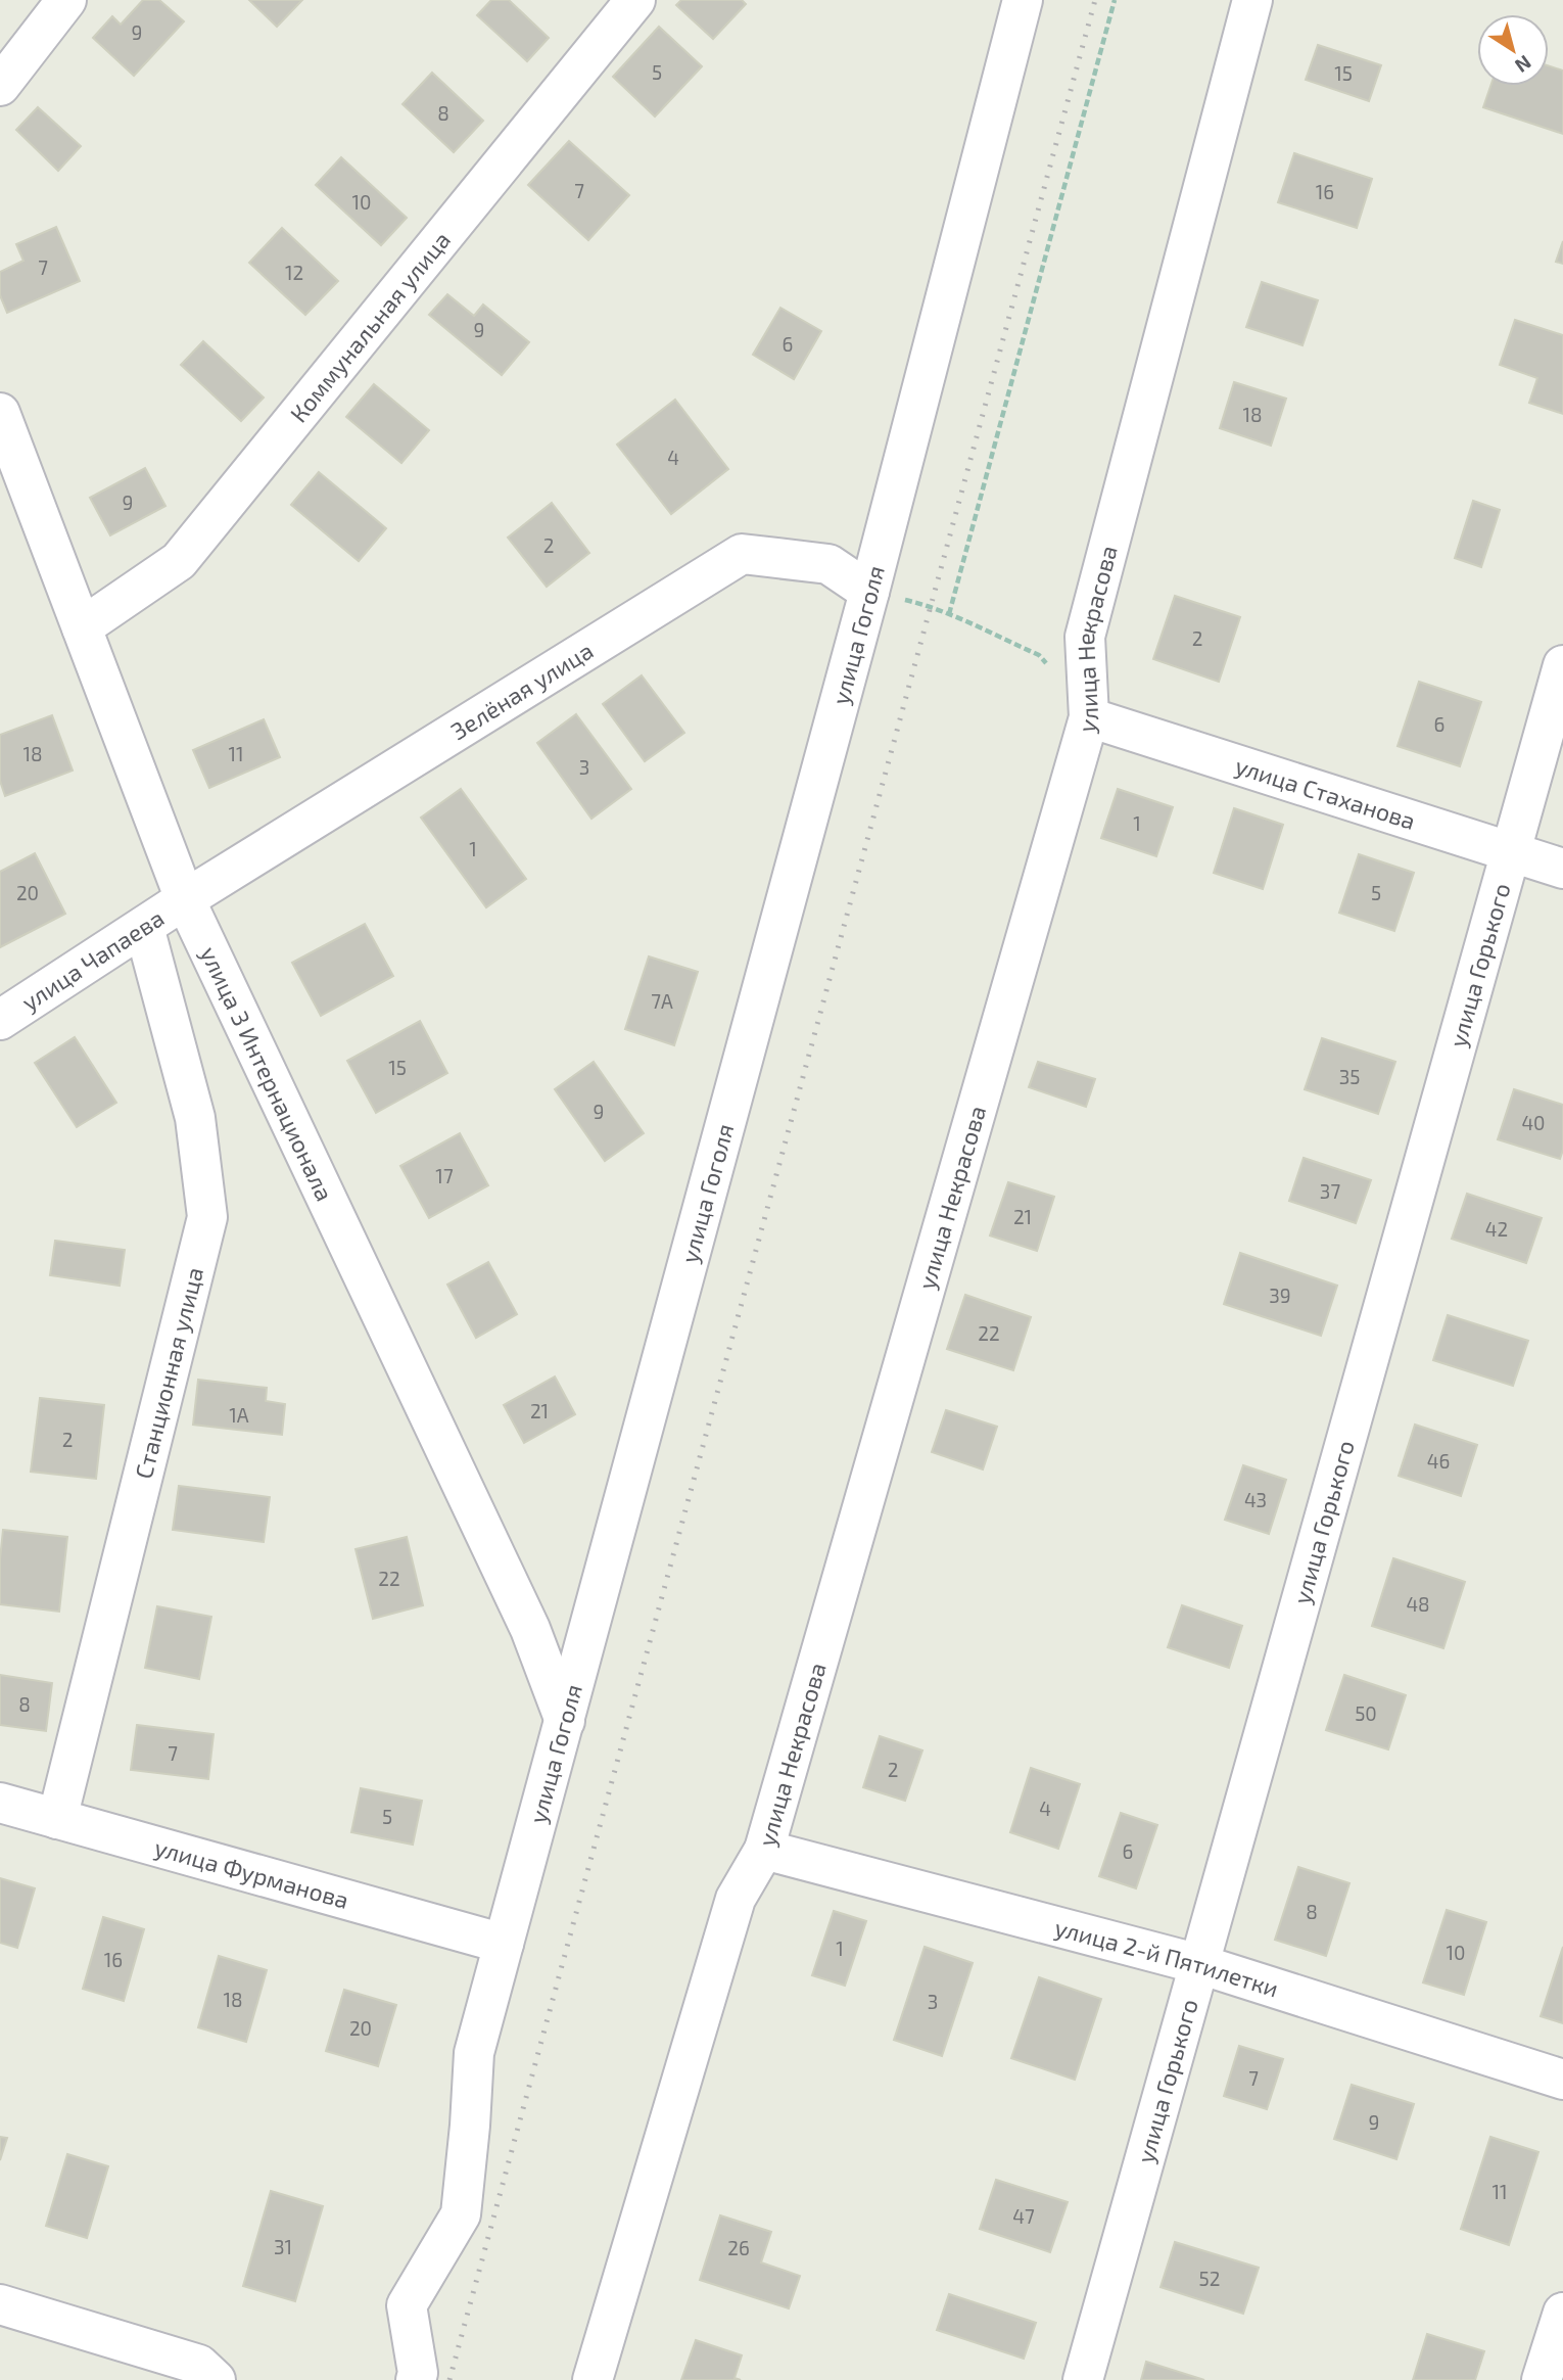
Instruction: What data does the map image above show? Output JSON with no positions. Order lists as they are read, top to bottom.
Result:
{
  "streets": {
    "street": [
      "Коммунальная улица",
      "улица Гоголя",
      "улица Некрасова",
      "Зелёная улица",
      "улица Стаханова",
      "улица Чапаева",
      "улица Горького",
      "улица 3 Интернационала",
      "Станционная улица",
      "улица Фурманова",
      "улица 2-й Пятилетки"
    ]
  },
  "crossings": [
    ["Коммунальная улица", "улица 3 Интернационала"],
    ["улица Гоголя", "Зелёная улица"],
    ["улица Гоголя", "улица 3 Интернационала"],
    ["улица Гоголя", "улица Фурманова"],
    ["улица Некрасова", "улица Стаханова"],
    ["улица Некрасова", "улица 2-й Пятилетки"],
    ["Зелёная улица", "улица Чапаева"],
    ["Зелёная улица", "улица 3 Интернационала"],
    ["улица Стаханова", "улица Горького"],
    ["улица Чапаева", "улица 3 Интернационала"],
    ["улица Чапаева", "Станционная улица"],
    ["улица Горького", "улица 2-й Пятилетки"],
    ["Станционная улица", "улица Фурманова"]
  ],
  "house_numbers": [
    "9",
    "5",
    "15",
    "8",
    "7",
    "16",
    "10",
    "7",
    "12",
    "9",
    "6",
    "18",
    "4",
    "9",
    "2",
    "2",
    "6",
    "18",
    "11",
    "3",
    "1",
    "1",
    "20",
    "5",
    "7А",
    "15",
    "35",
    "9",
    "40",
    "17",
    "37",
    "21",
    "42",
    "39",
    "22",
    "21",
    "1А",
    "2",
    "46",
    "43",
    "22",
    "48",
    "8",
    "50",
    "7",
    "2",
    "4",
    "5",
    "6",
    "8",
    "1",
    "10",
    "16",
    "18",
    "3",
    "20",
    "7",
    "9",
    "11",
    "47",
    "31",
    "26",
    "52"
  ],
  "north": "bottom right"
}
